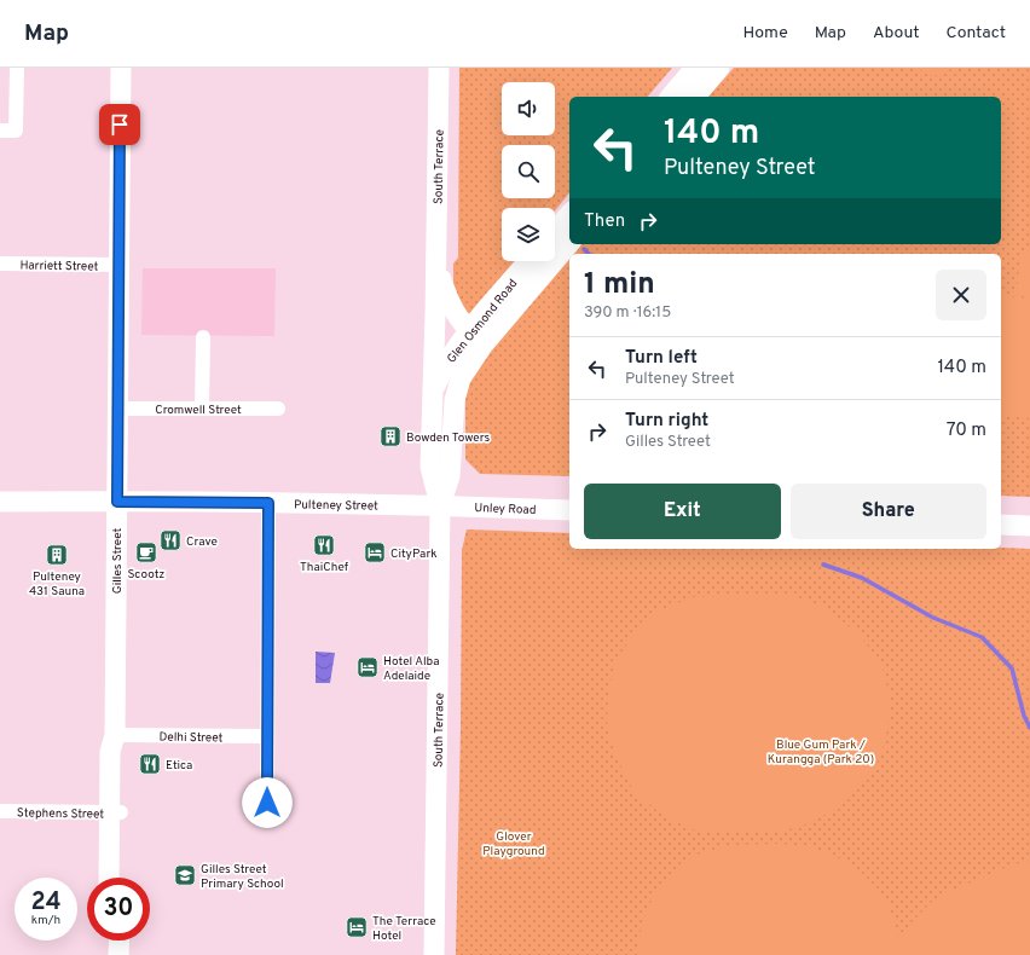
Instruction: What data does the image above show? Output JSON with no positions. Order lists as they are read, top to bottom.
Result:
{
  "streets": {
    "main road": [
      "South Terrace",
      "Glen Osmond Road",
      "Pulteney Street",
      "Unley Road",
      "Gilles Street"
    ],
    "street": [
      "Harriett Street",
      "Cromwell Street",
      "Delhi Street",
      "Stephens Street"
    ]
  },
  "crossings": [
    ["South Terrace", "Glen Osmond Road"],
    ["South Terrace", "Pulteney Street"],
    ["South Terrace", "Unley Road"],
    ["Harriett Street", "Gilles Street"],
    ["Cromwell Street", "Gilles Street"],
    ["Pulteney Street", "Unley Road"],
    ["Pulteney Street", "Gilles Street"],
    ["Gilles Street", "Delhi Street"],
    ["Gilles Street", "Stephens Street"]
  ],
  "parks": ["Blue Gum Park / Kurangga (Park 20)", "Glover Playground"],
  "places": {
    "building": ["Bowden Towers", "Pulteney 431 Sauna"],
    "restaurant": ["Crave", "ThaiChef", "Etica"],
    "cafe": ["Scootz"],
    "hotel": ["CityPark", "Hotel Alba Adelaide", "The Terrace Hotel"],
    "school or university": ["Gilles Street Primary School"]
  },
  "page": {
    "header": "Map",
    "nav": [
      "Home",
      "Map",
      "About",
      "Contact"
    ],
    "turn": ["140 m", "Pulteney Street"],
    "then": "Then",
    "heading": ["1 min", "390 m · 16:15"],
    "list": [
      {
        "name": "Turn left",
        "note": "Pulteney Street",
        "value": "140 m"
      },
      {
        "name": "Turn right",
        "note": "Gilles Street",
        "value": "70 m"
      }
    ],
    "buttons": ["Exit", "Share"],
    "speed": "24 km/h",
    "limit": "30"
  }
}
